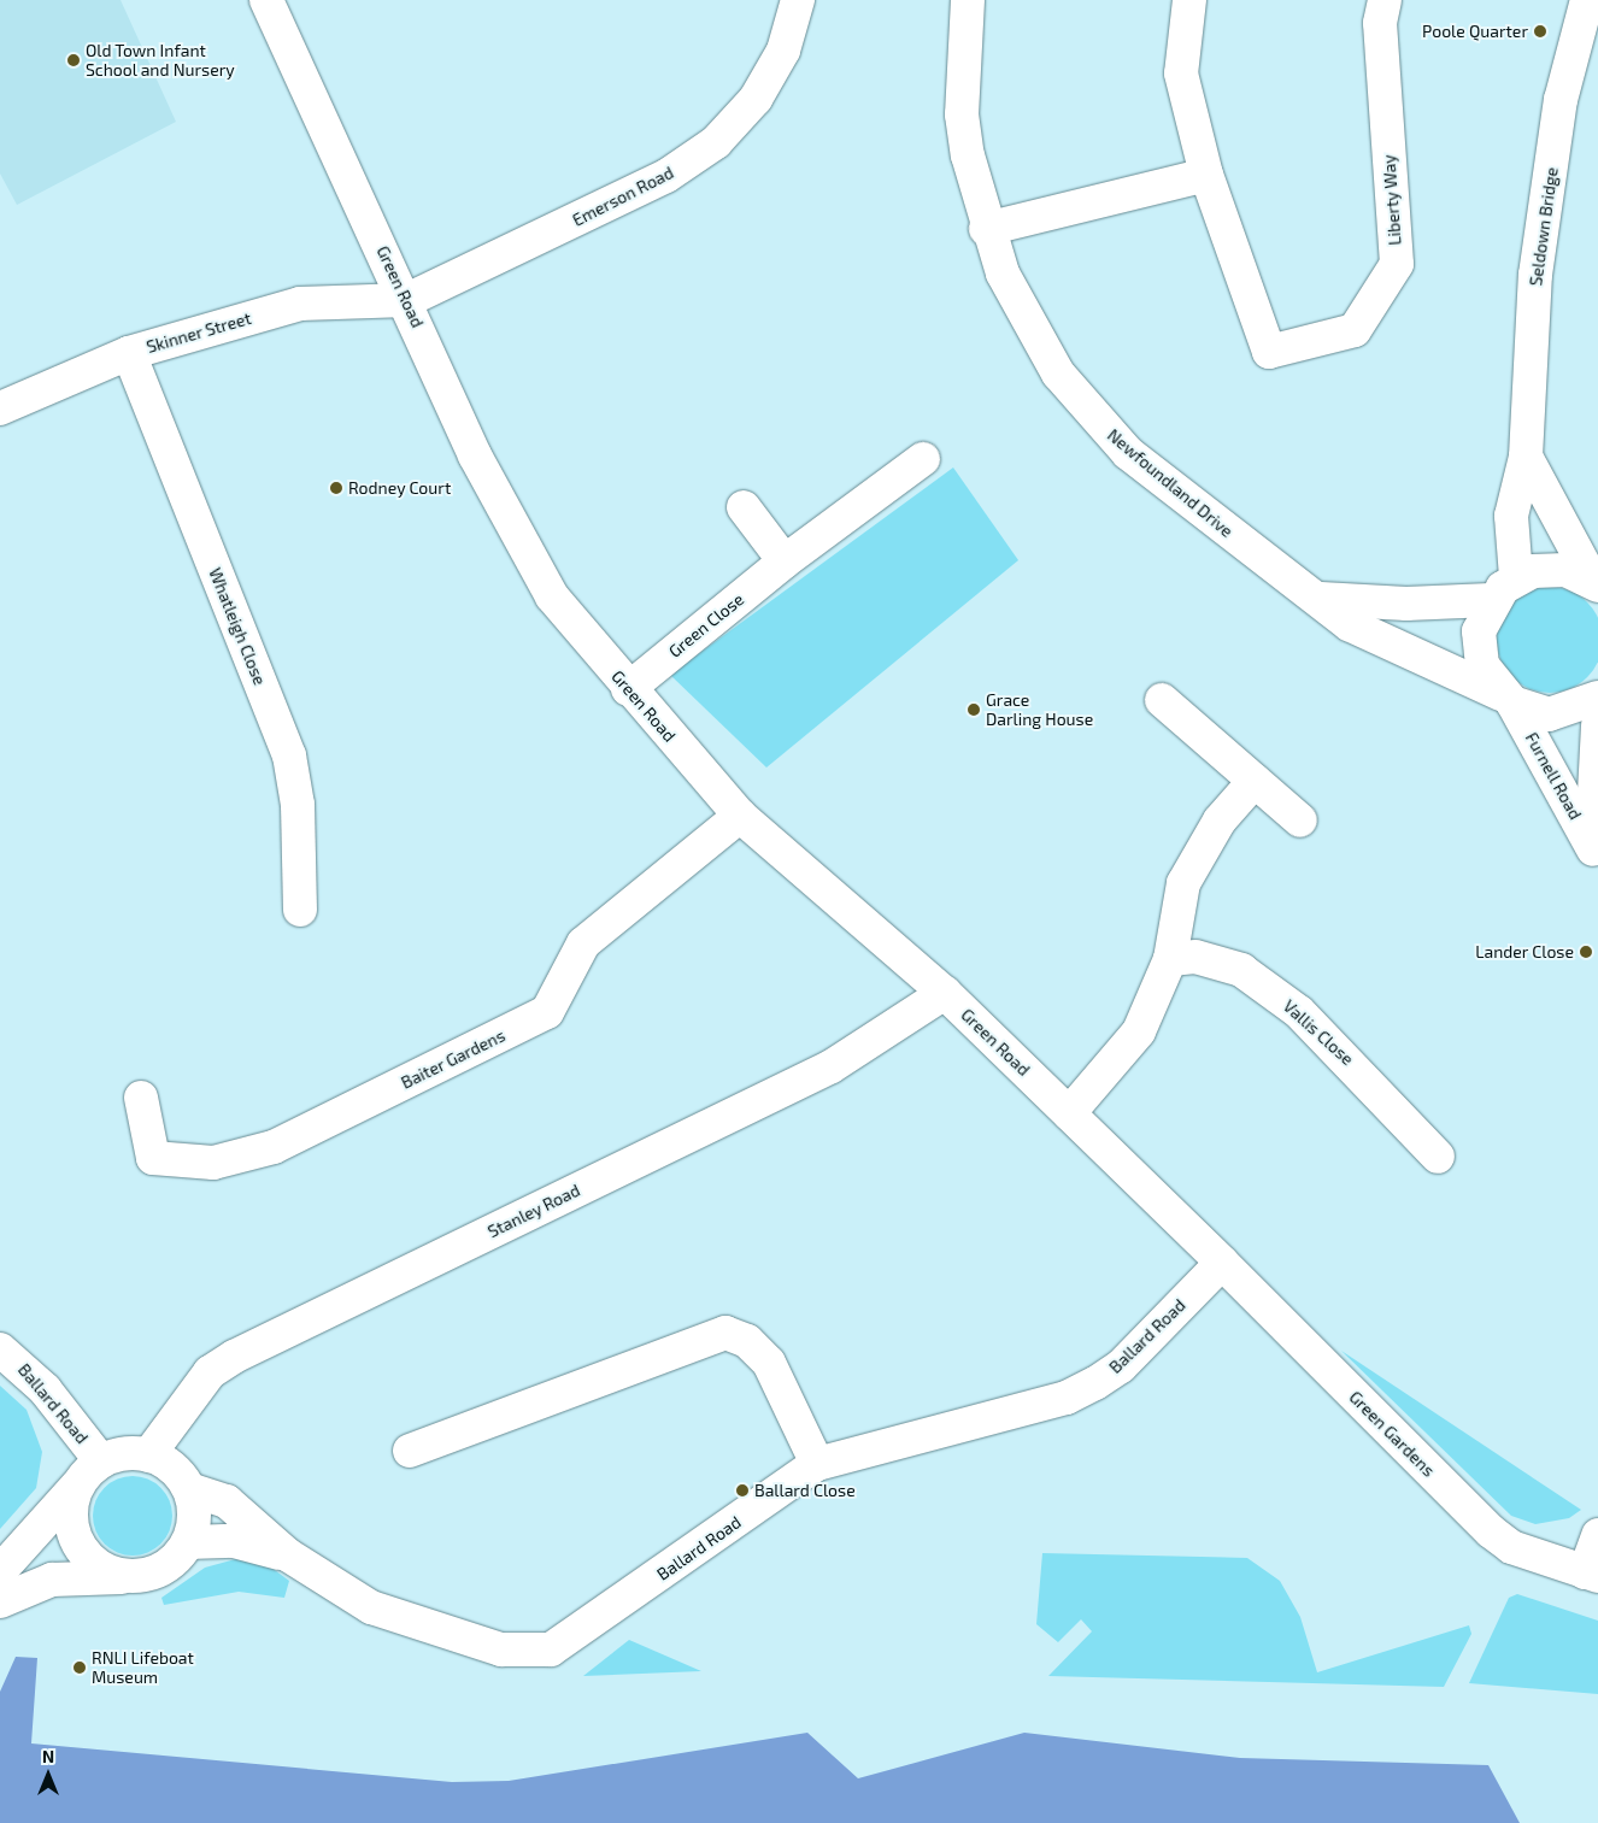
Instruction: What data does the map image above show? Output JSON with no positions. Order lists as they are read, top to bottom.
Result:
{
  "streets": {
    "street": [
      "Emerson Road",
      "Liberty Way",
      "Seldown Bridge",
      "Green Road",
      "Skinner Street",
      "Newfoundland Drive",
      "Green Close",
      "Whatleigh Close",
      "Furnell Road",
      "Vallis Close",
      "Baiter Gardens",
      "Stanley Road",
      "Ballard Road",
      "Green Gardens"
    ]
  },
  "crossings": [
    ["Emerson Road", "Green Road"],
    ["Emerson Road", "Skinner Street"],
    ["Green Road", "Skinner Street"],
    ["Green Road", "Green Close"],
    ["Green Road", "Baiter Gardens"],
    ["Green Road", "Stanley Road"],
    ["Green Road", "Ballard Road"],
    ["Green Road", "Green Gardens"],
    ["Skinner Street", "Whatleigh Close"],
    ["Newfoundland Drive", "Furnell Road"],
    ["Stanley Road", "Ballard Road"],
    ["Ballard Road", "Green Gardens"]
  ],
  "places": [
    "Poole Quarter",
    "Old Town Infant School and Nursery",
    "Rodney Court",
    "Grace Darling House",
    "Lander Close",
    "Ballard Close",
    "RNLI Lifeboat Museum"
  ],
  "north": "top"
}
